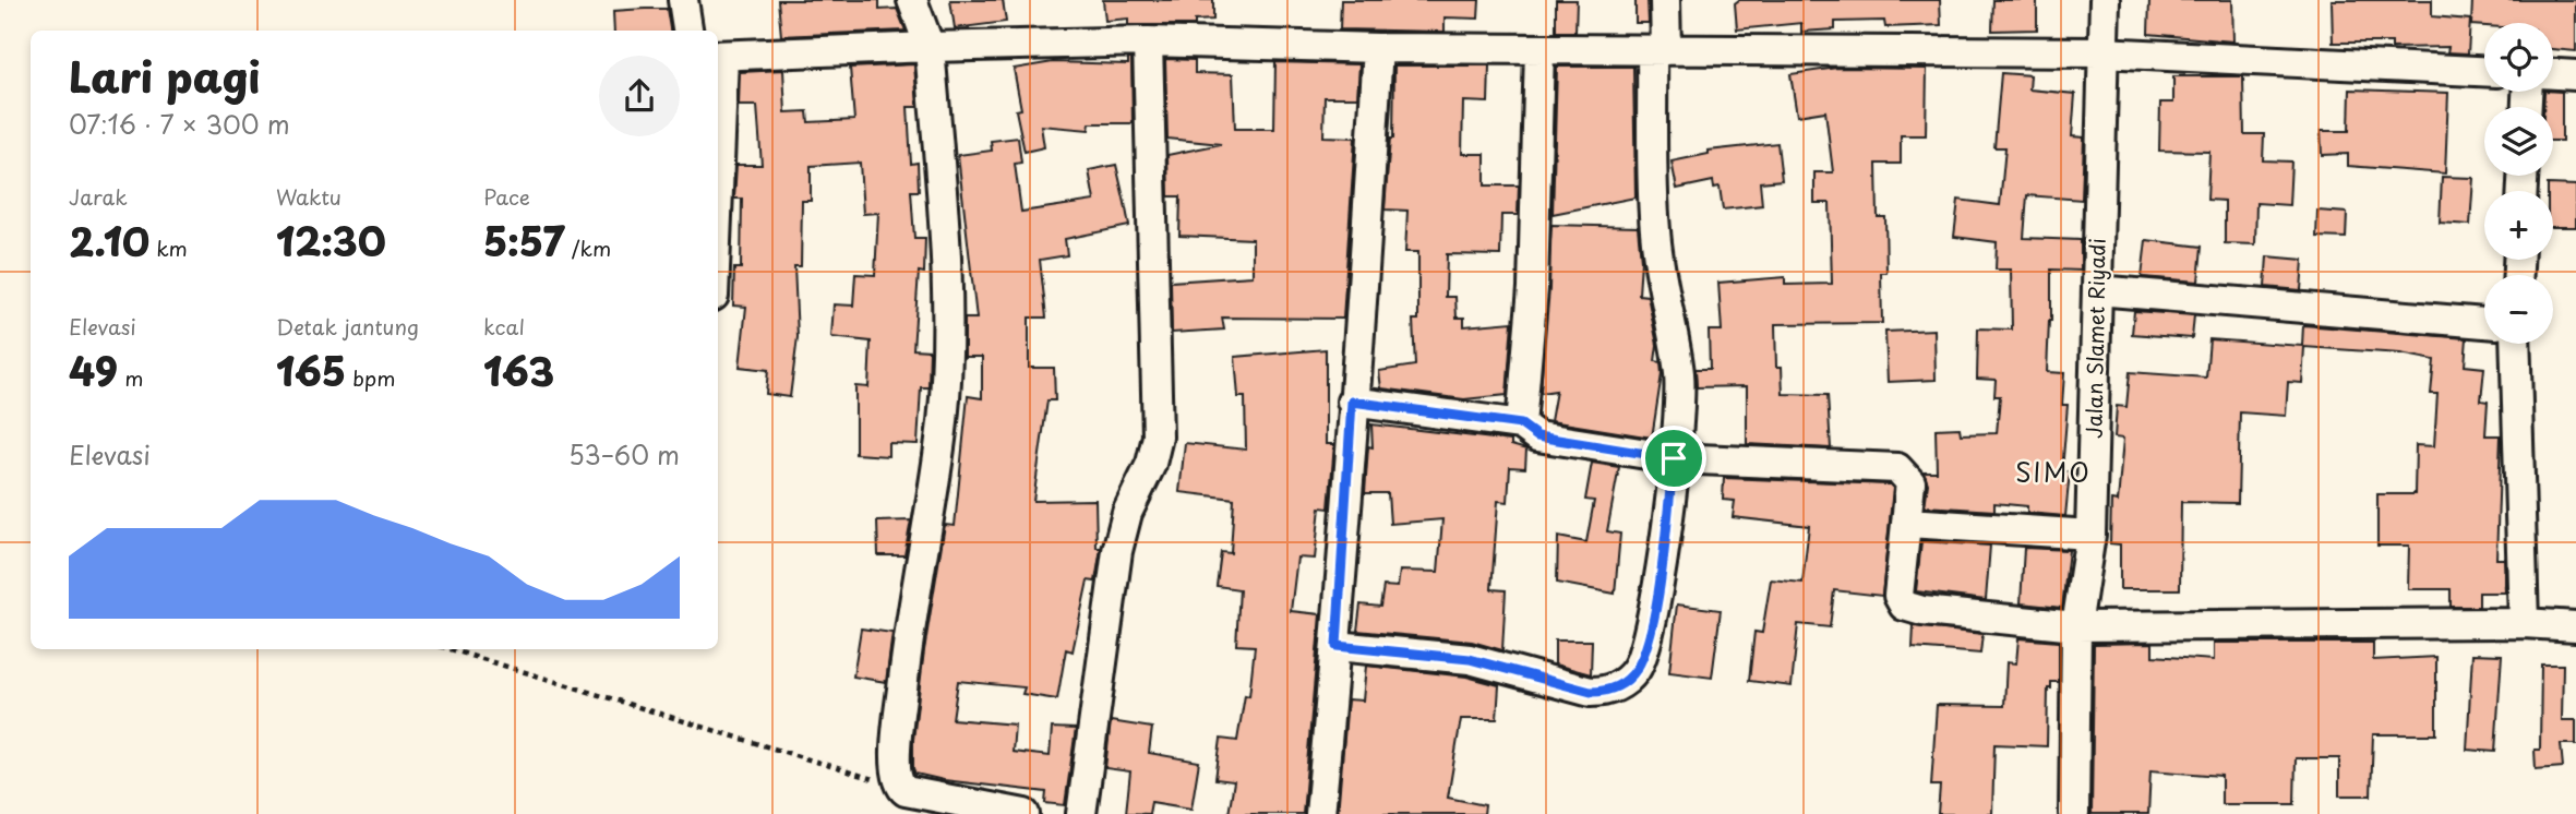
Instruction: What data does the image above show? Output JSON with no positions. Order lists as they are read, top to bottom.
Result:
{
  "streets": {
    "street": ["Jalan Slamet Riyadi"]
  },
  "districts": ["SIMO"],
  "page": {
    "map_buttons": ["+", "−"],
    "heading": ["Lari pagi", "07:16 · 7 × 300 m"],
    "stats": [
      ["Jarak", "2.10 km"],
      ["Waktu", "12:30"],
      ["Pace", "5:57 /km"],
      ["Elevasi", "49 m"],
      ["Detak jantung", "165 bpm"],
      ["kcal", "163"]
    ],
    "chart": ["Elevasi", "53–60 m"]
  }
}
